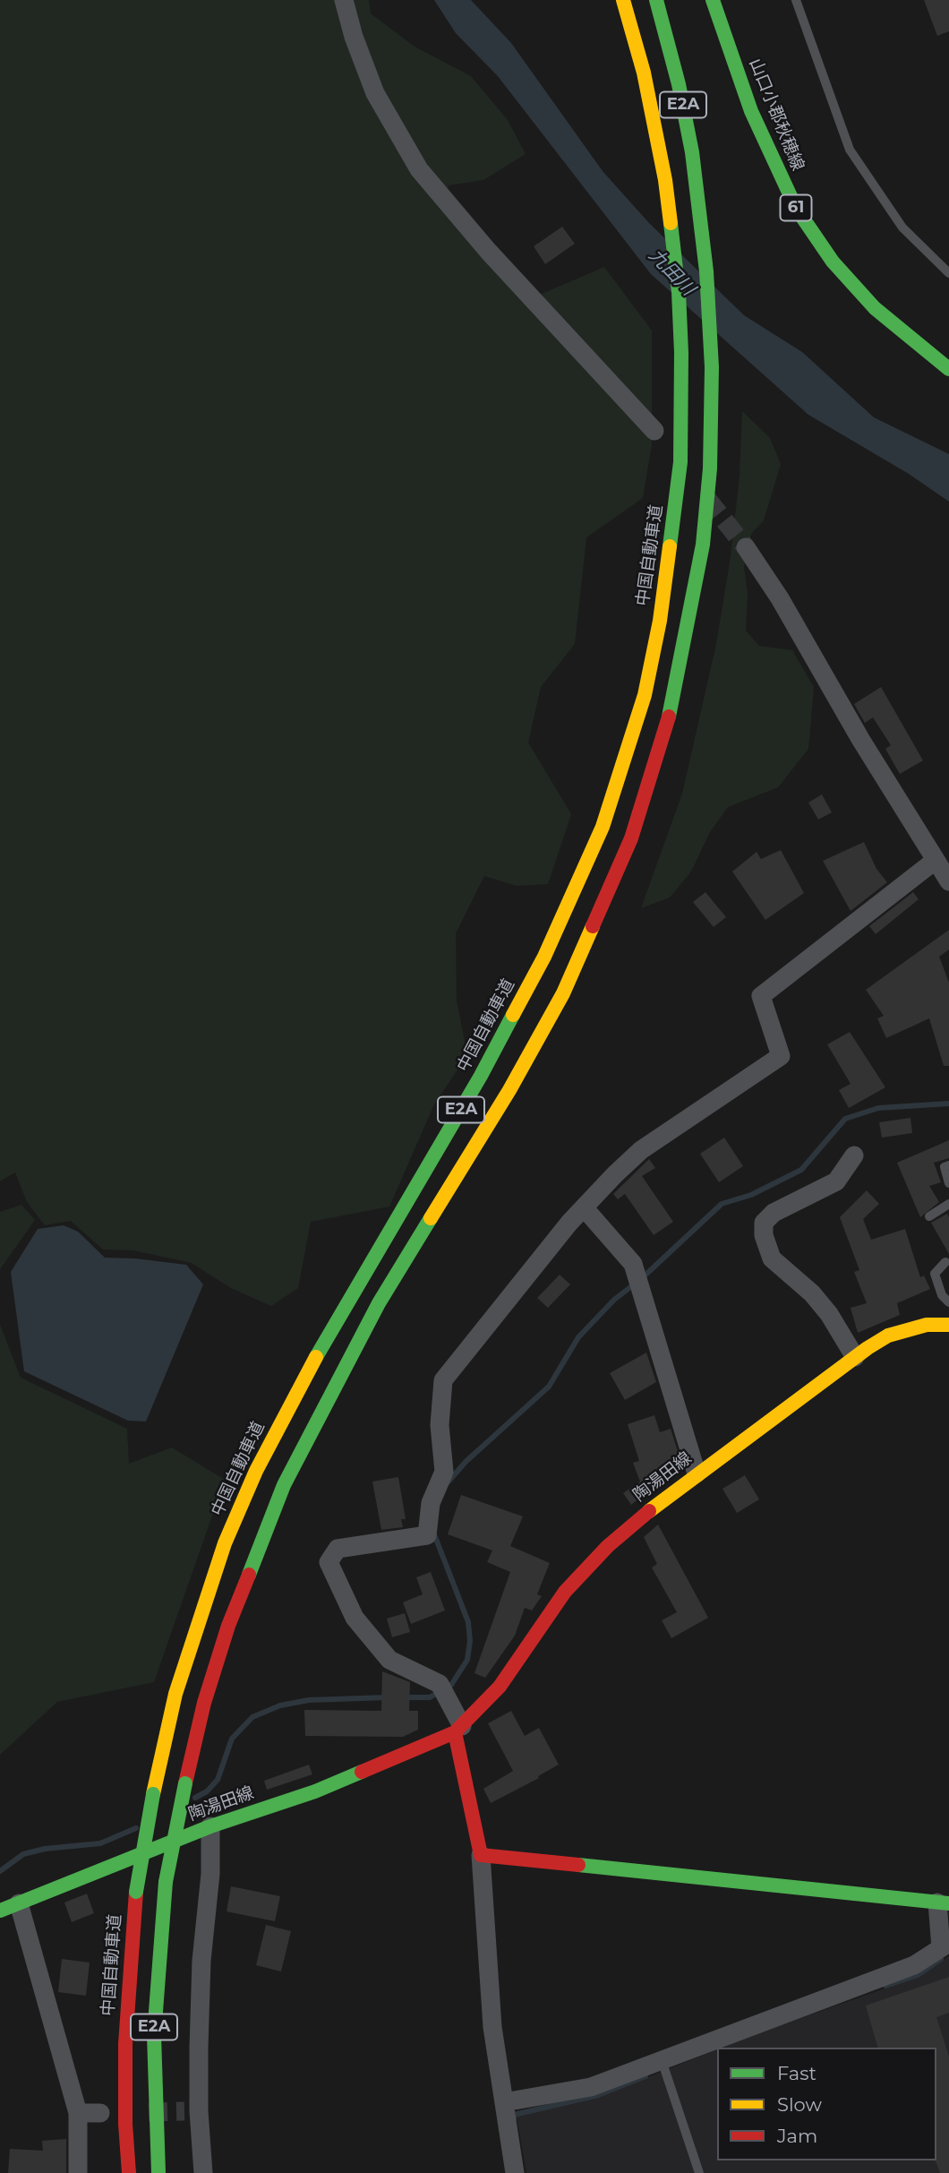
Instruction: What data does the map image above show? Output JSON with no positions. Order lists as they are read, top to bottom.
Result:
{
  "streets": {
    "main road": [
      "E2A",
      "山口小郡秋穂線",
      "61",
      "中国自動車道",
      "陶湯田線"
    ]
  },
  "water": ["九田川"],
  "legend": ["Fast", "Slow", "Jam"]
}
